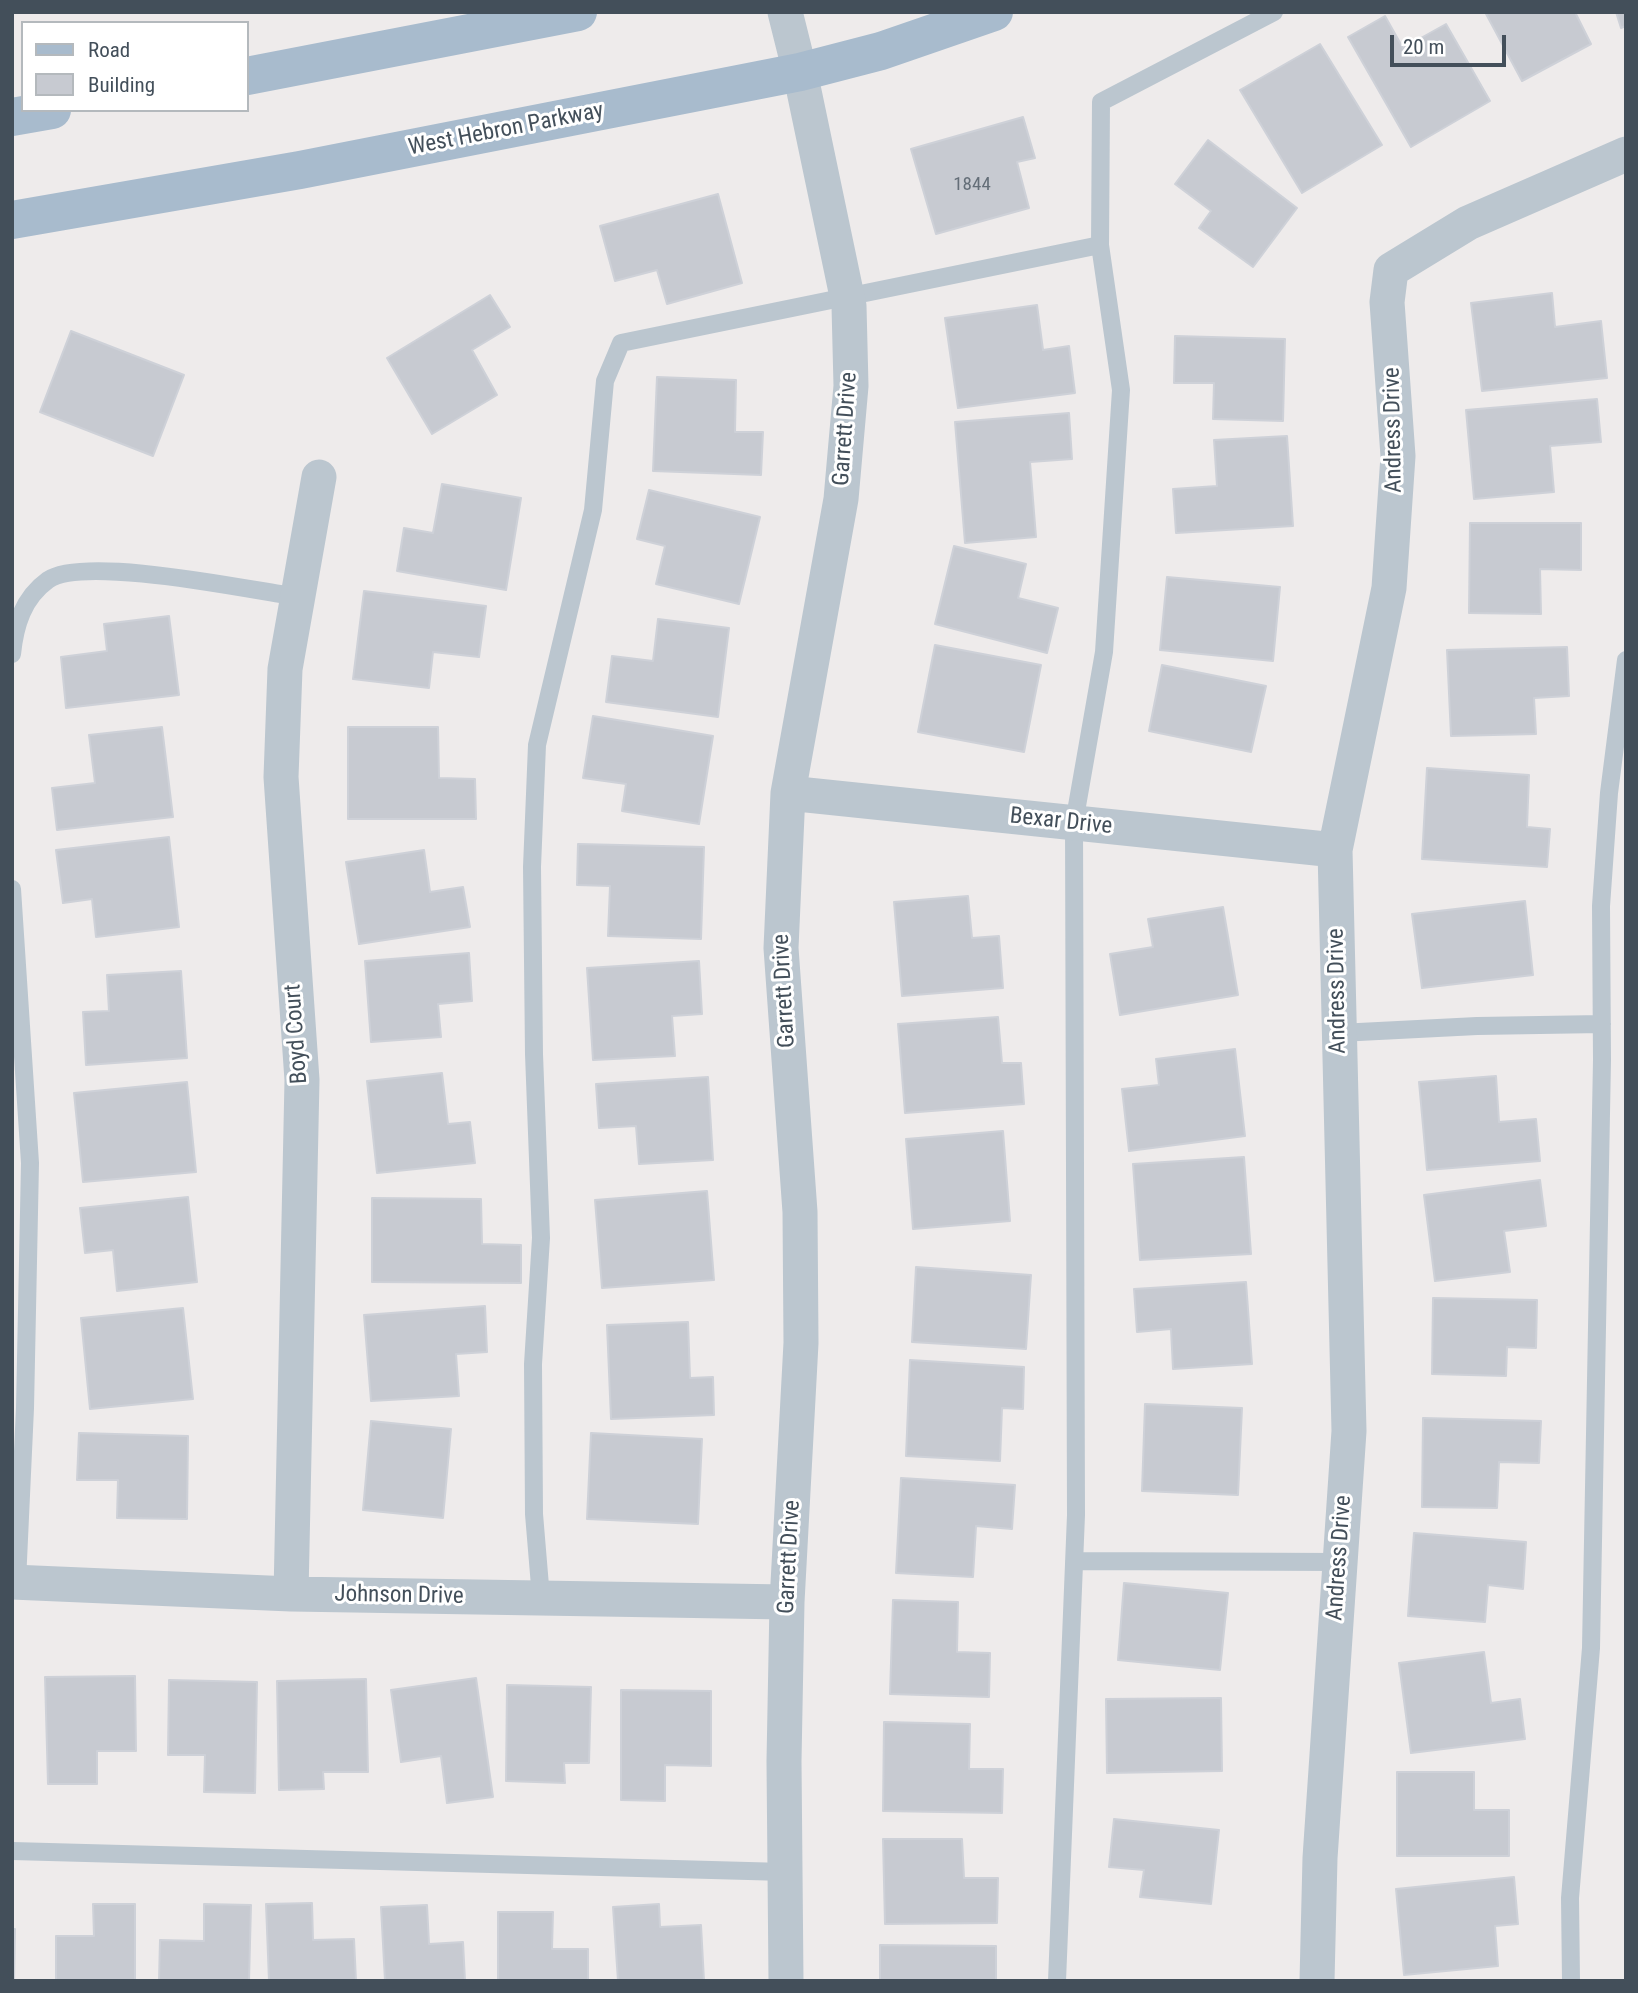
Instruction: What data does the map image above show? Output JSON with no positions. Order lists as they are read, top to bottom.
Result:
{
  "streets": {
    "main road": ["West Hebron Parkway"],
    "street": [
      "Garrett Drive",
      "Andress Drive",
      "Bexar Drive",
      "Boyd Court",
      "Johnson Drive"
    ]
  },
  "crossings": [
    ["West Hebron Parkway", "Garrett Drive"],
    ["Garrett Drive", "Bexar Drive"],
    ["Garrett Drive", "Johnson Drive"],
    ["Andress Drive", "Bexar Drive"],
    ["Boyd Court", "Johnson Drive"]
  ],
  "house_numbers": ["1844"],
  "legend": ["Road", "Building"],
  "scale_bar": "20 m"
}
